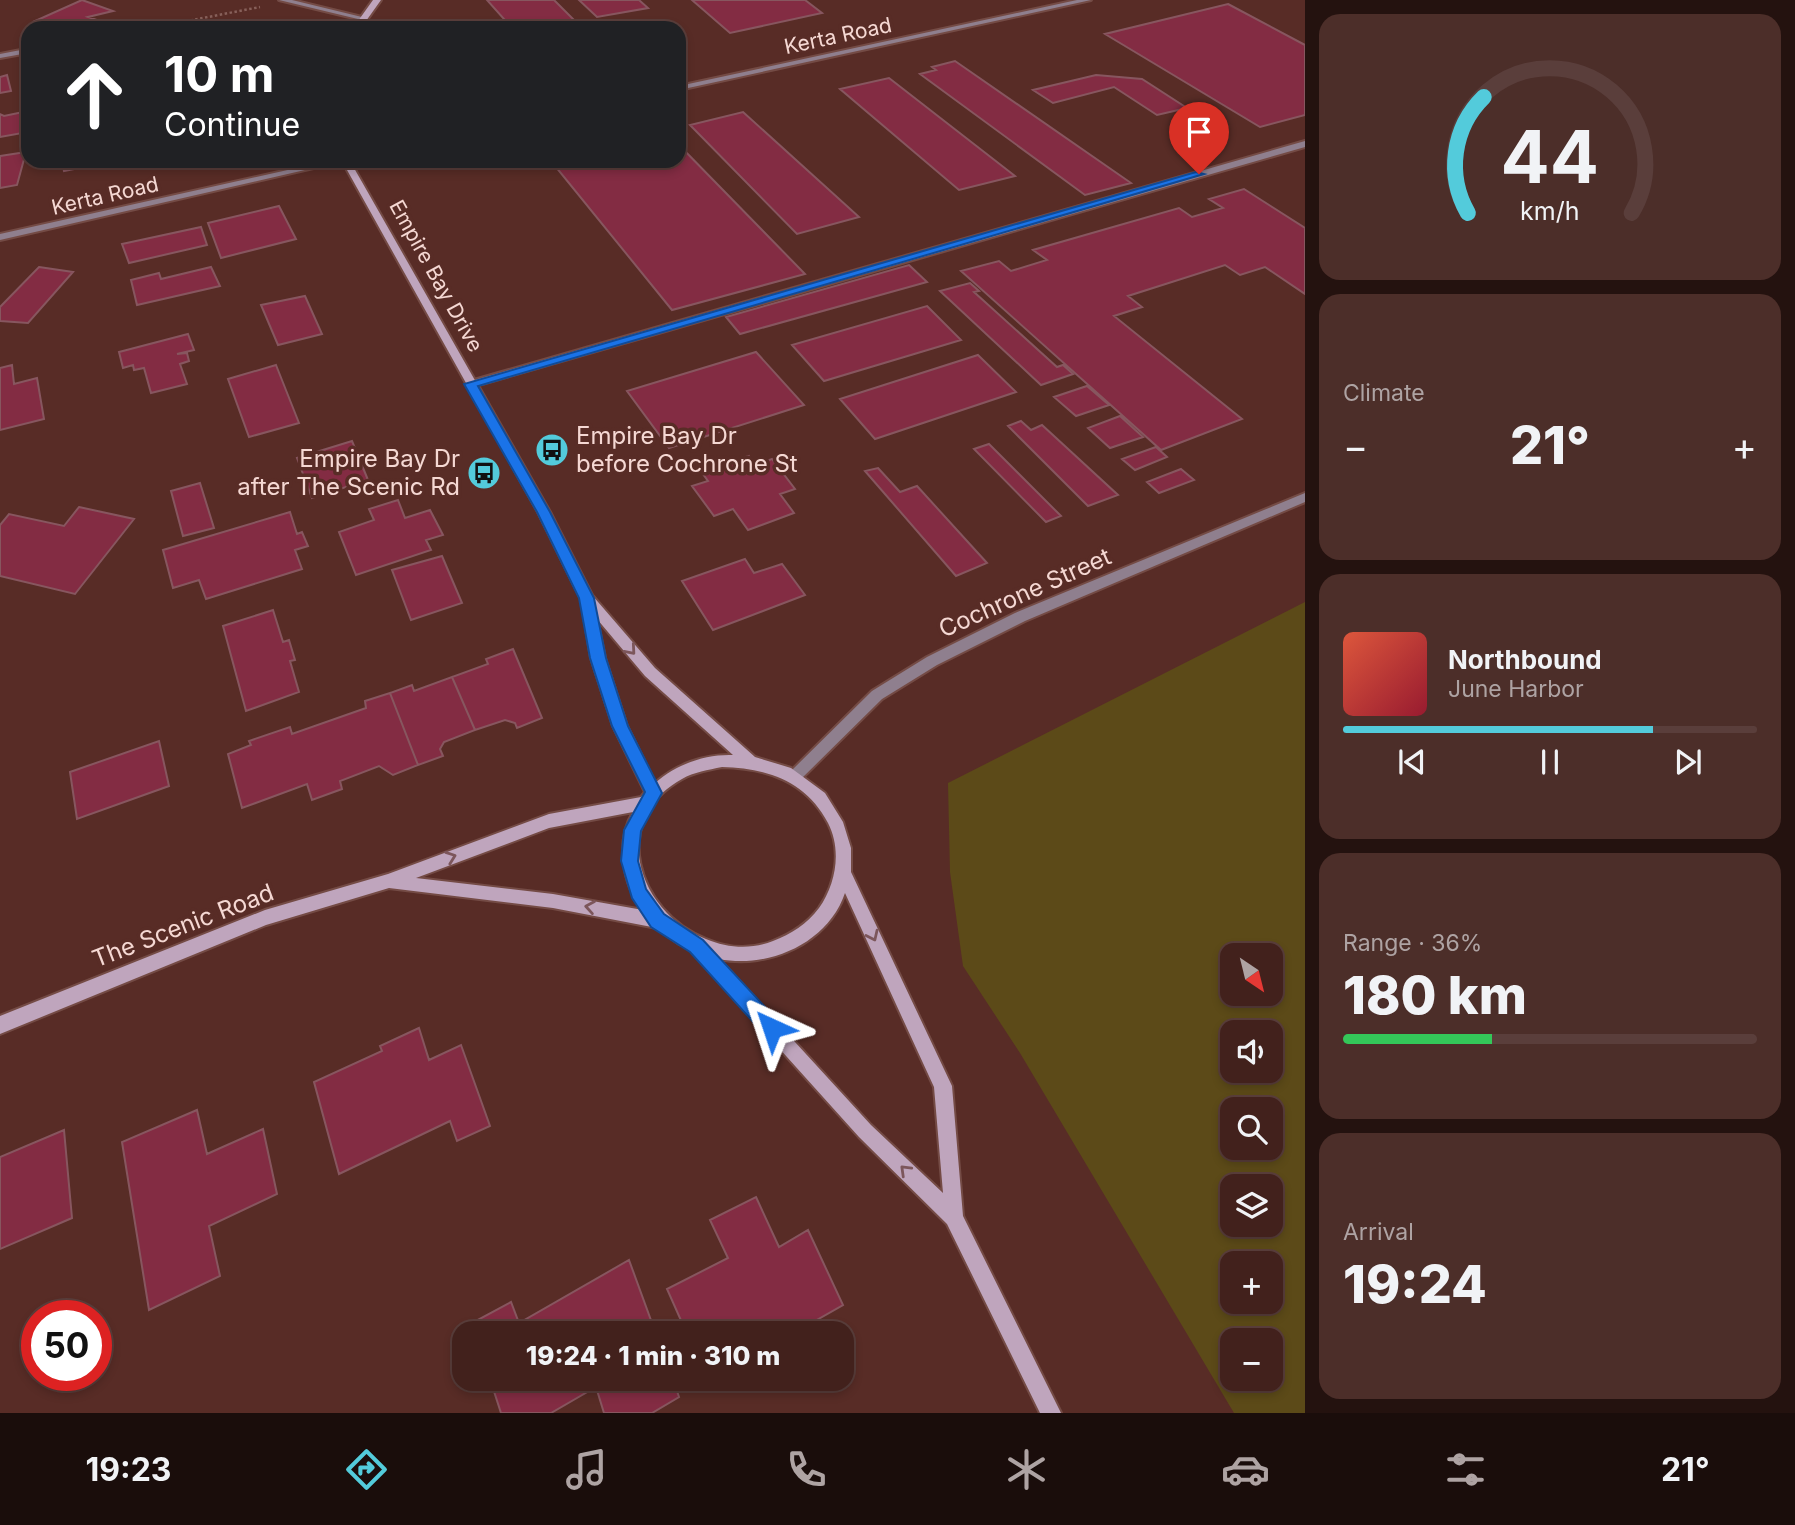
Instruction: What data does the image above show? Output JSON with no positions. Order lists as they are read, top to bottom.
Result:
{
  "streets": {
    "main road": ["Empire Bay Drive", "The Scenic Road"],
    "street": ["Kerta Road", "Cochrone Street"]
  },
  "crossings": [
    ["Empire Bay Drive", "Cochrone Street"],
    ["Empire Bay Drive", "The Scenic Road"],
    ["Cochrone Street", "The Scenic Road"]
  ],
  "places": {
    "bus stop": ["Empire Bay Dr before Cochrone St", "Empire Bay Dr after The Scenic Rd"]
  },
  "north": "bottom right",
  "page": {
    "turn": ["10 m", "Continue"],
    "tile": [
      "Climate",
      ["Range · 36%", "180 km"],
      ["Arrival", "19:24"]
    ],
    "heat": ["−", "21°", "+"],
    "song": ["Northbound", "June Harbor"],
    "map_buttons": ["+", "−"],
    "limit": "50",
    "trip": "19:24 · 1 min · 310 m",
    "tabs": ["19:23", "21°"],
    "gauge": ["44", "km/h"]
  }
}
